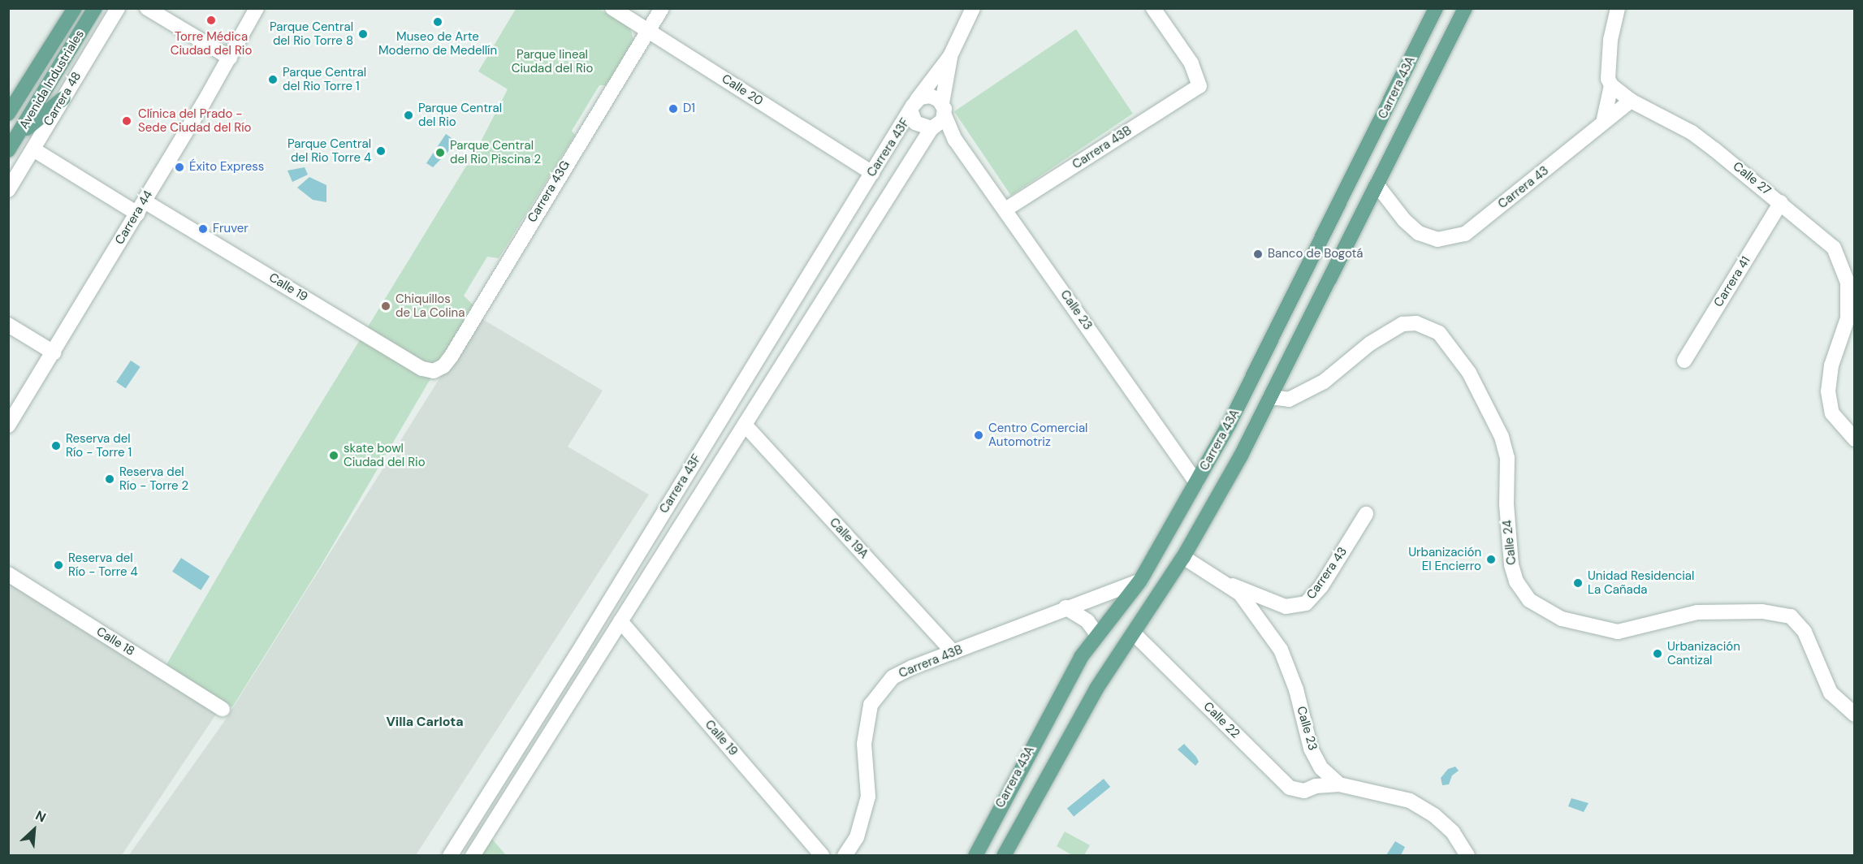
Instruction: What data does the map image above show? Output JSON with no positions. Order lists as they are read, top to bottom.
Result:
{
  "streets": {
    "main road": ["Avenida Industriales", "Carrera 43A"],
    "street": [
      "Calle 20",
      "Carrera 48",
      "Carrera 43F",
      "Carrera 43B",
      "Calle 27",
      "Carrera 43",
      "Carrera 43G",
      "Carrera 44",
      "Carrera 41",
      "Calle 19",
      "Calle 23",
      "Calle 19A",
      "Calle 24",
      "Calle 18",
      "Calle 22"
    ]
  },
  "crossings": [
    ["Carrera 43A", "Carrera 43B"],
    ["Carrera 43A", "Carrera 43"],
    ["Carrera 43A", "Calle 23"],
    ["Carrera 43A", "Calle 24"],
    ["Carrera 43A", "Calle 22"],
    ["Calle 20", "Carrera 43F"],
    ["Calle 20", "Carrera 43G"],
    ["Carrera 43F", "Calle 19"],
    ["Carrera 43F", "Calle 23"],
    ["Carrera 43F", "Calle 19A"],
    ["Carrera 43B", "Calle 23"],
    ["Carrera 43B", "Calle 19A"],
    ["Calle 27", "Carrera 43"],
    ["Calle 27", "Carrera 41"],
    ["Carrera 43", "Calle 23"],
    ["Carrera 43G", "Calle 19"],
    ["Carrera 44", "Calle 19"],
    ["Calle 23", "Calle 22"]
  ],
  "districts": ["Villa Carlota"],
  "parks": ["Parque lineal Ciudad del Rio"],
  "places": [
    "Torre Médica Ciudad del Rio",
    "Museo de Arte Moderno de Medellín",
    "Parque Central del Rio Torre 8",
    "Parque Central del Rio Torre 1",
    "D1",
    "Parque Central del Rio",
    "Clínica del Prado - Sede Ciudad del Río",
    "Parque Central del Rio Torre 4",
    "Parque Central del Rio Piscina 2",
    "Éxito Express",
    "Fruver",
    "Banco de Bogotá",
    "Chiquillos de La Colina",
    "Centro Comercial Automotriz",
    "Reserva del Río - Torre 1",
    "skate bowl Ciudad del Rio",
    "Reserva del Río - Torre 2",
    "Urbanización El Encierro",
    "Reserva del Río - Torre 4",
    "Unidad Residencial La Cañada",
    "Urbanización Cantizal"
  ],
  "north": "top right"
}
